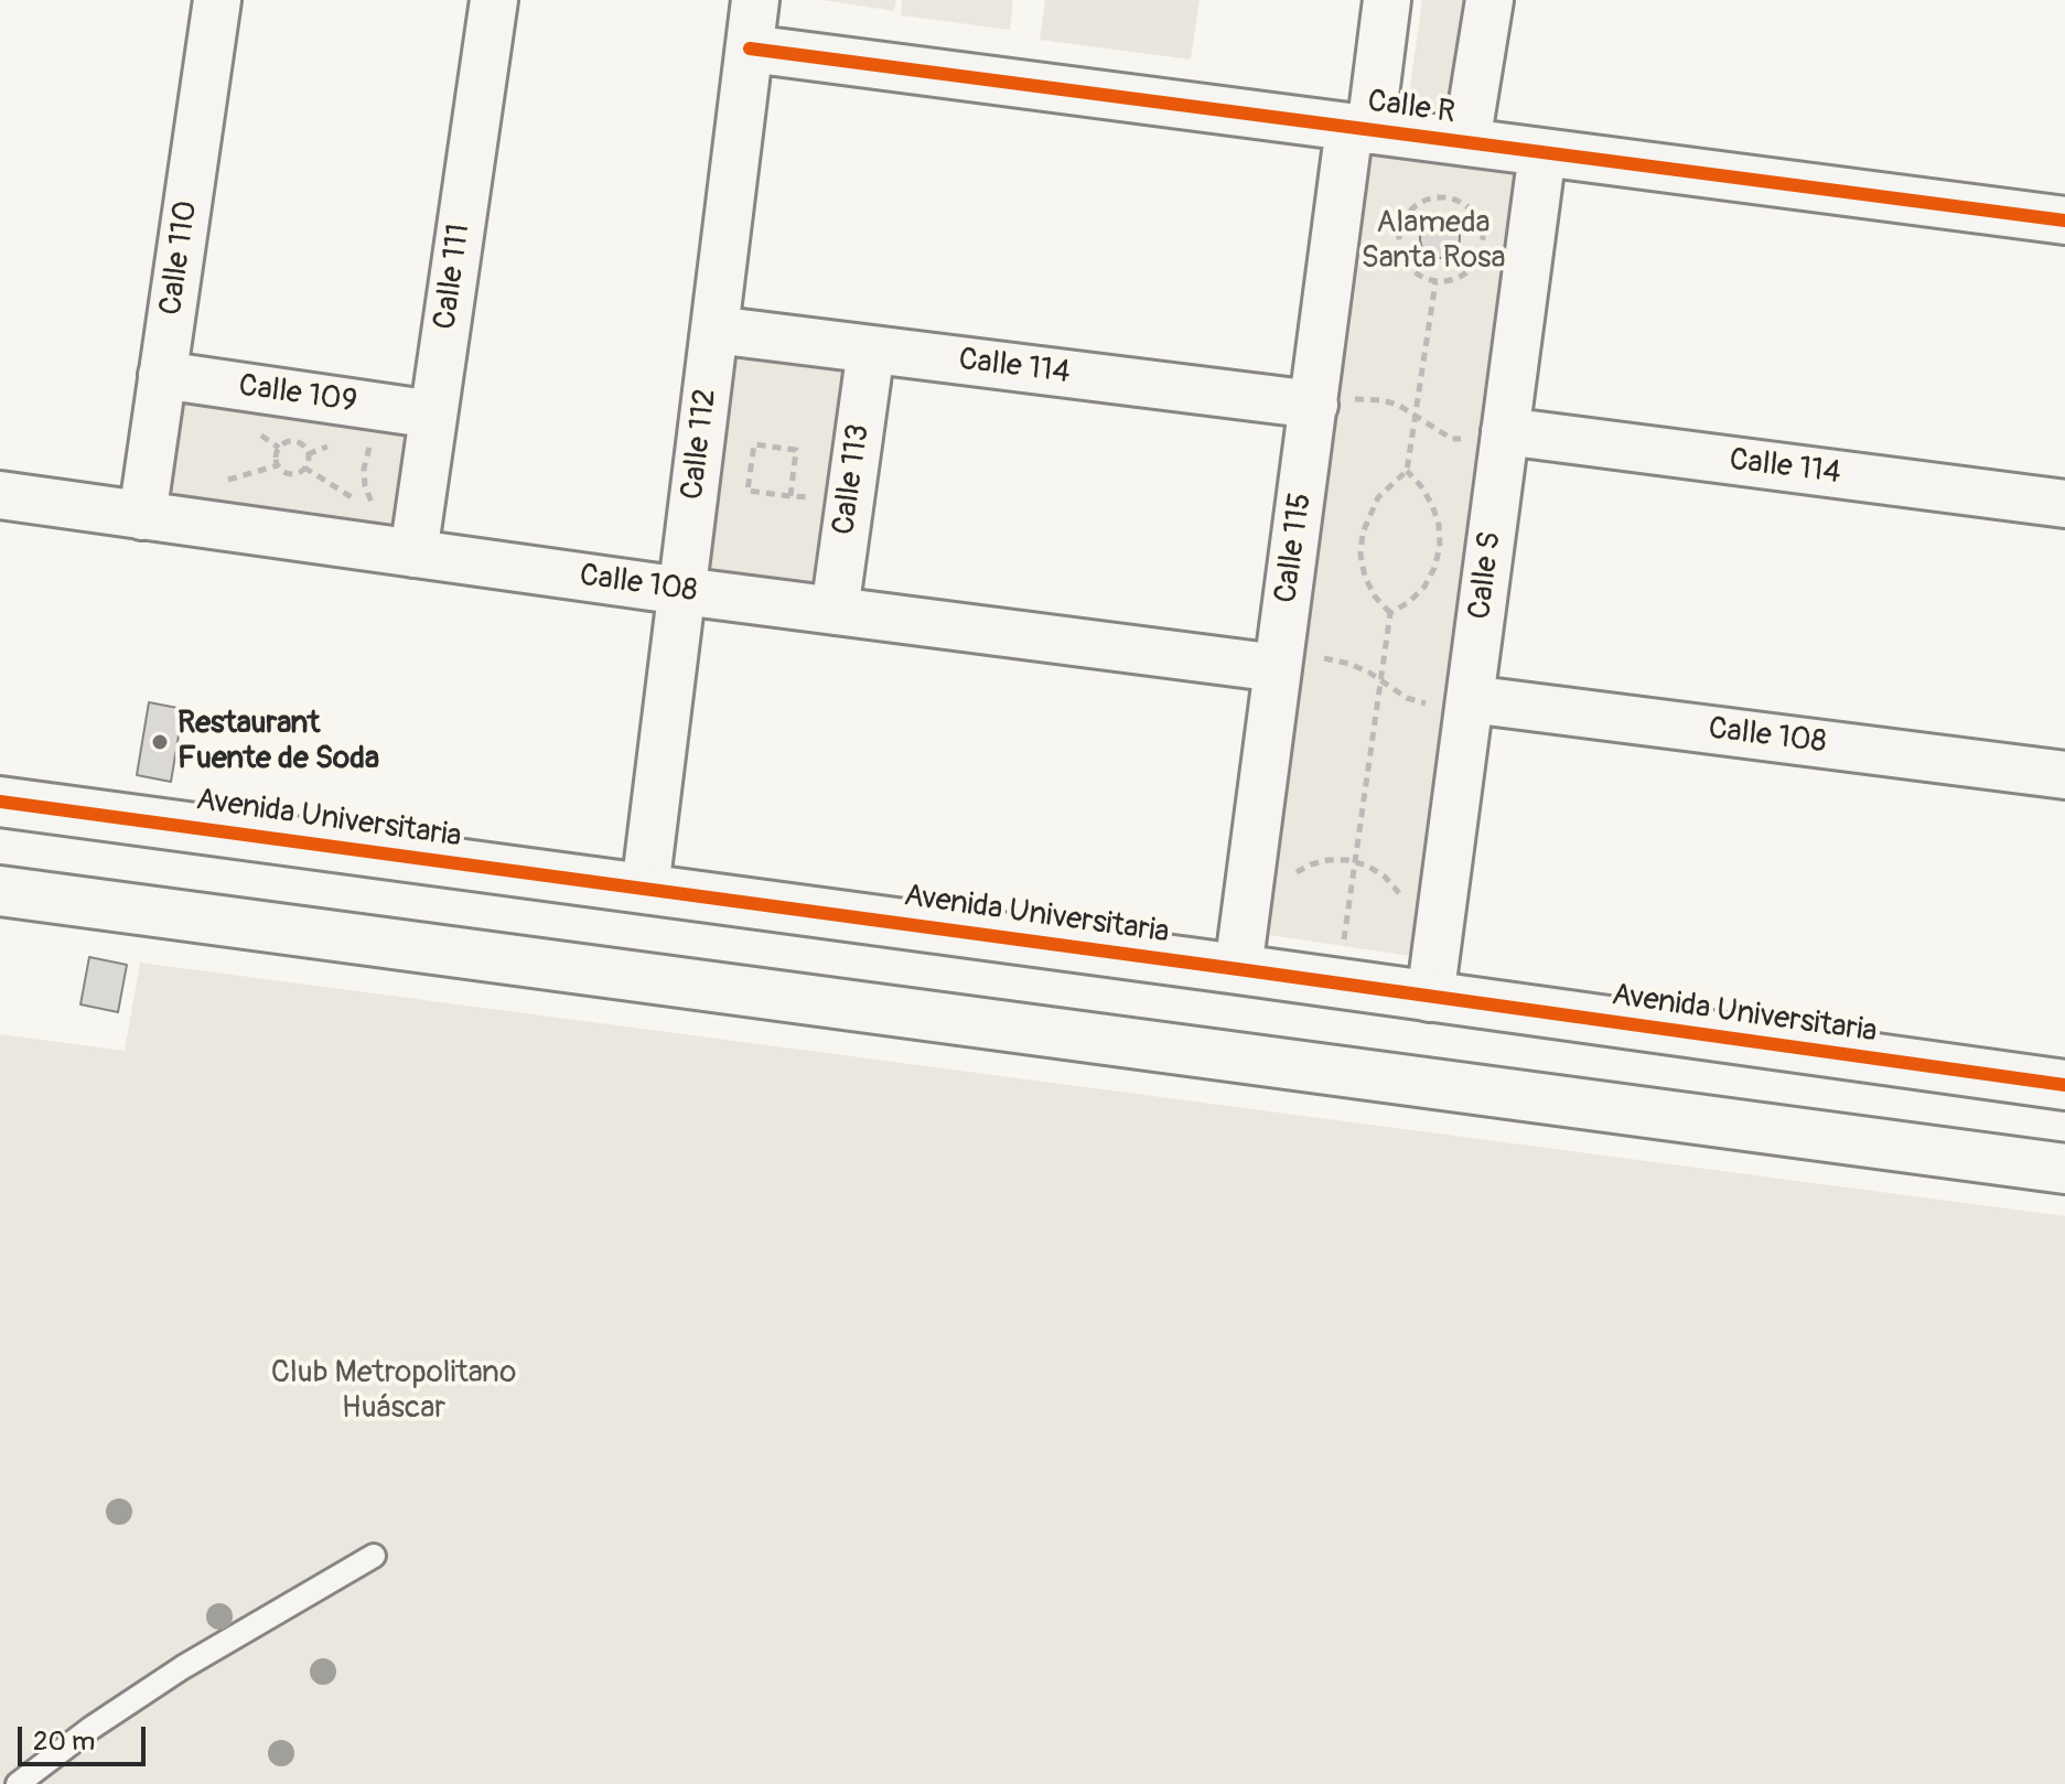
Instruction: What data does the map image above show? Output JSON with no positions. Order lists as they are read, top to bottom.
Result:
{
  "streets": {
    "street": [
      "Calle R",
      "Calle 110",
      "Calle 111",
      "Calle 114",
      "Calle 109",
      "Calle 112",
      "Calle 113",
      "Calle 115",
      "Calle S",
      "Calle 108",
      "Avenida Universitaria"
    ]
  },
  "crossings": [
    ["Calle R", "Calle 112"],
    ["Calle R", "Calle 115"],
    ["Calle R", "Calle S"],
    ["Calle 110", "Calle 109"],
    ["Calle 110", "Calle 108"],
    ["Calle 111", "Calle 109"],
    ["Calle 111", "Calle 108"],
    ["Calle 114", "Calle 112"],
    ["Calle 114", "Calle 113"],
    ["Calle 114", "Calle 115"],
    ["Calle 114", "Calle S"],
    ["Calle 112", "Calle 108"],
    ["Calle 112", "Avenida Universitaria"],
    ["Calle 113", "Calle 108"],
    ["Calle 115", "Calle 108"],
    ["Calle 115", "Avenida Universitaria"],
    ["Calle S", "Calle 108"],
    ["Calle S", "Avenida Universitaria"]
  ],
  "parks": ["Alameda Santa Rosa", "Club Metropolitano Huáscar"],
  "places": ["Restaurant Fuente de Soda"],
  "scale_bar": "20 m"
}
